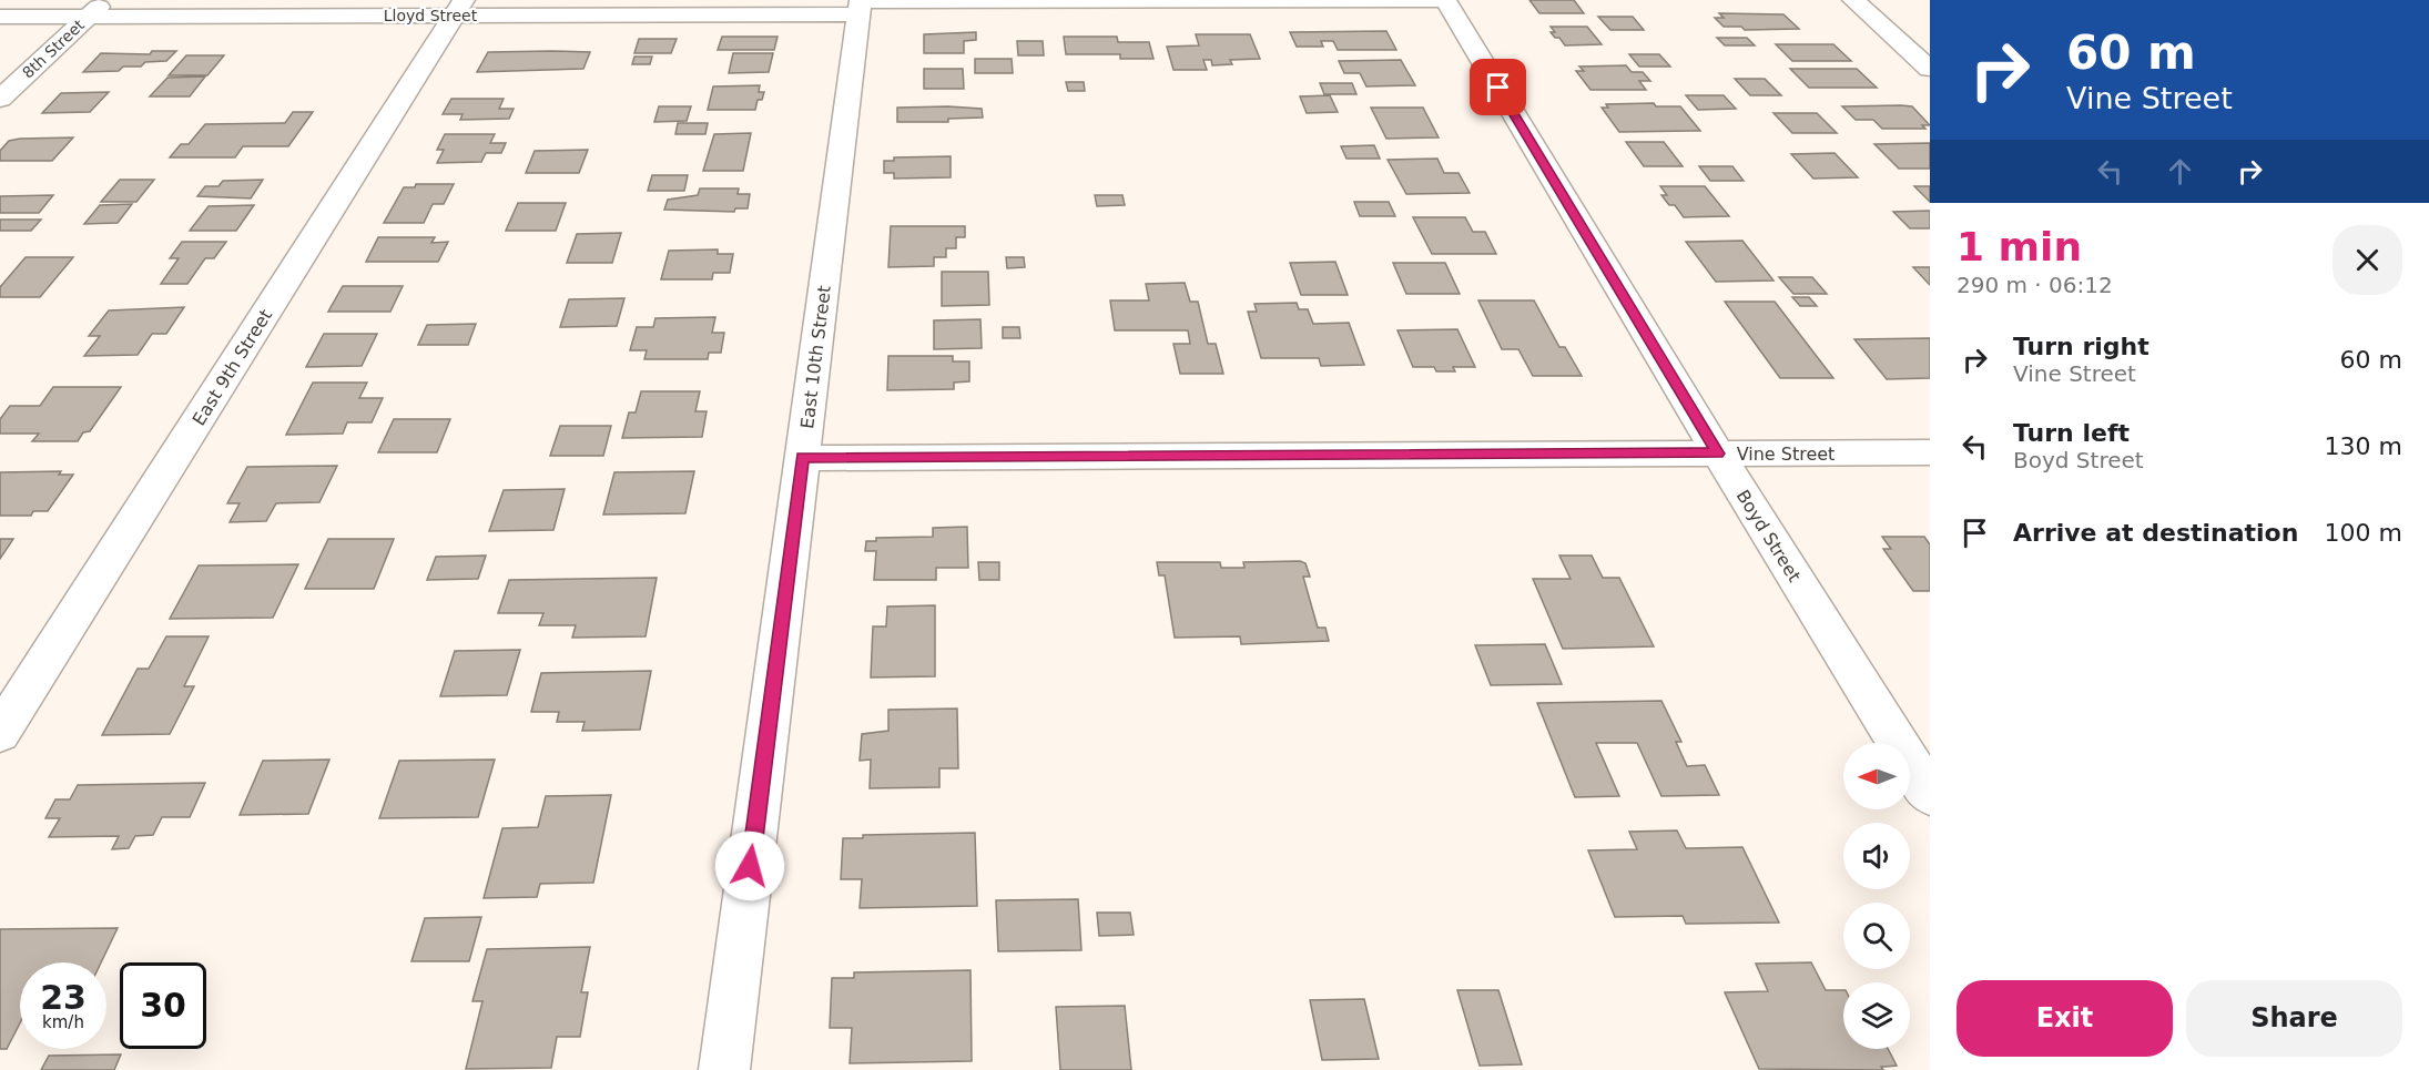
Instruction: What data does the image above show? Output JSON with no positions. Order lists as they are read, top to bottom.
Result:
{
  "streets": {
    "street": [
      "Lloyd Street",
      "8th Street",
      "East 10th Street",
      "East 9th Street",
      "Vine Street",
      "Boyd Street"
    ]
  },
  "crossings": [
    ["Lloyd Street", "8th Street"],
    ["Lloyd Street", "East 10th Street"],
    ["Lloyd Street", "East 9th Street"],
    ["Lloyd Street", "Boyd Street"],
    ["East 10th Street", "Vine Street"],
    ["Vine Street", "Boyd Street"]
  ],
  "north": "left",
  "page": {
    "turn": ["60 m", "Vine Street"],
    "heading": ["1 min", "290 m · 06:12"],
    "list": [
      {
        "name": "Turn right",
        "note": "Vine Street",
        "value": "60 m"
      },
      {
        "name": "Turn left",
        "note": "Boyd Street",
        "value": "130 m"
      },
      {
        "name": "Arrive at destination",
        "value": "100 m"
      }
    ],
    "speed": "23 km/h",
    "limit": "30",
    "buttons": ["Exit", "Share"]
  }
}
